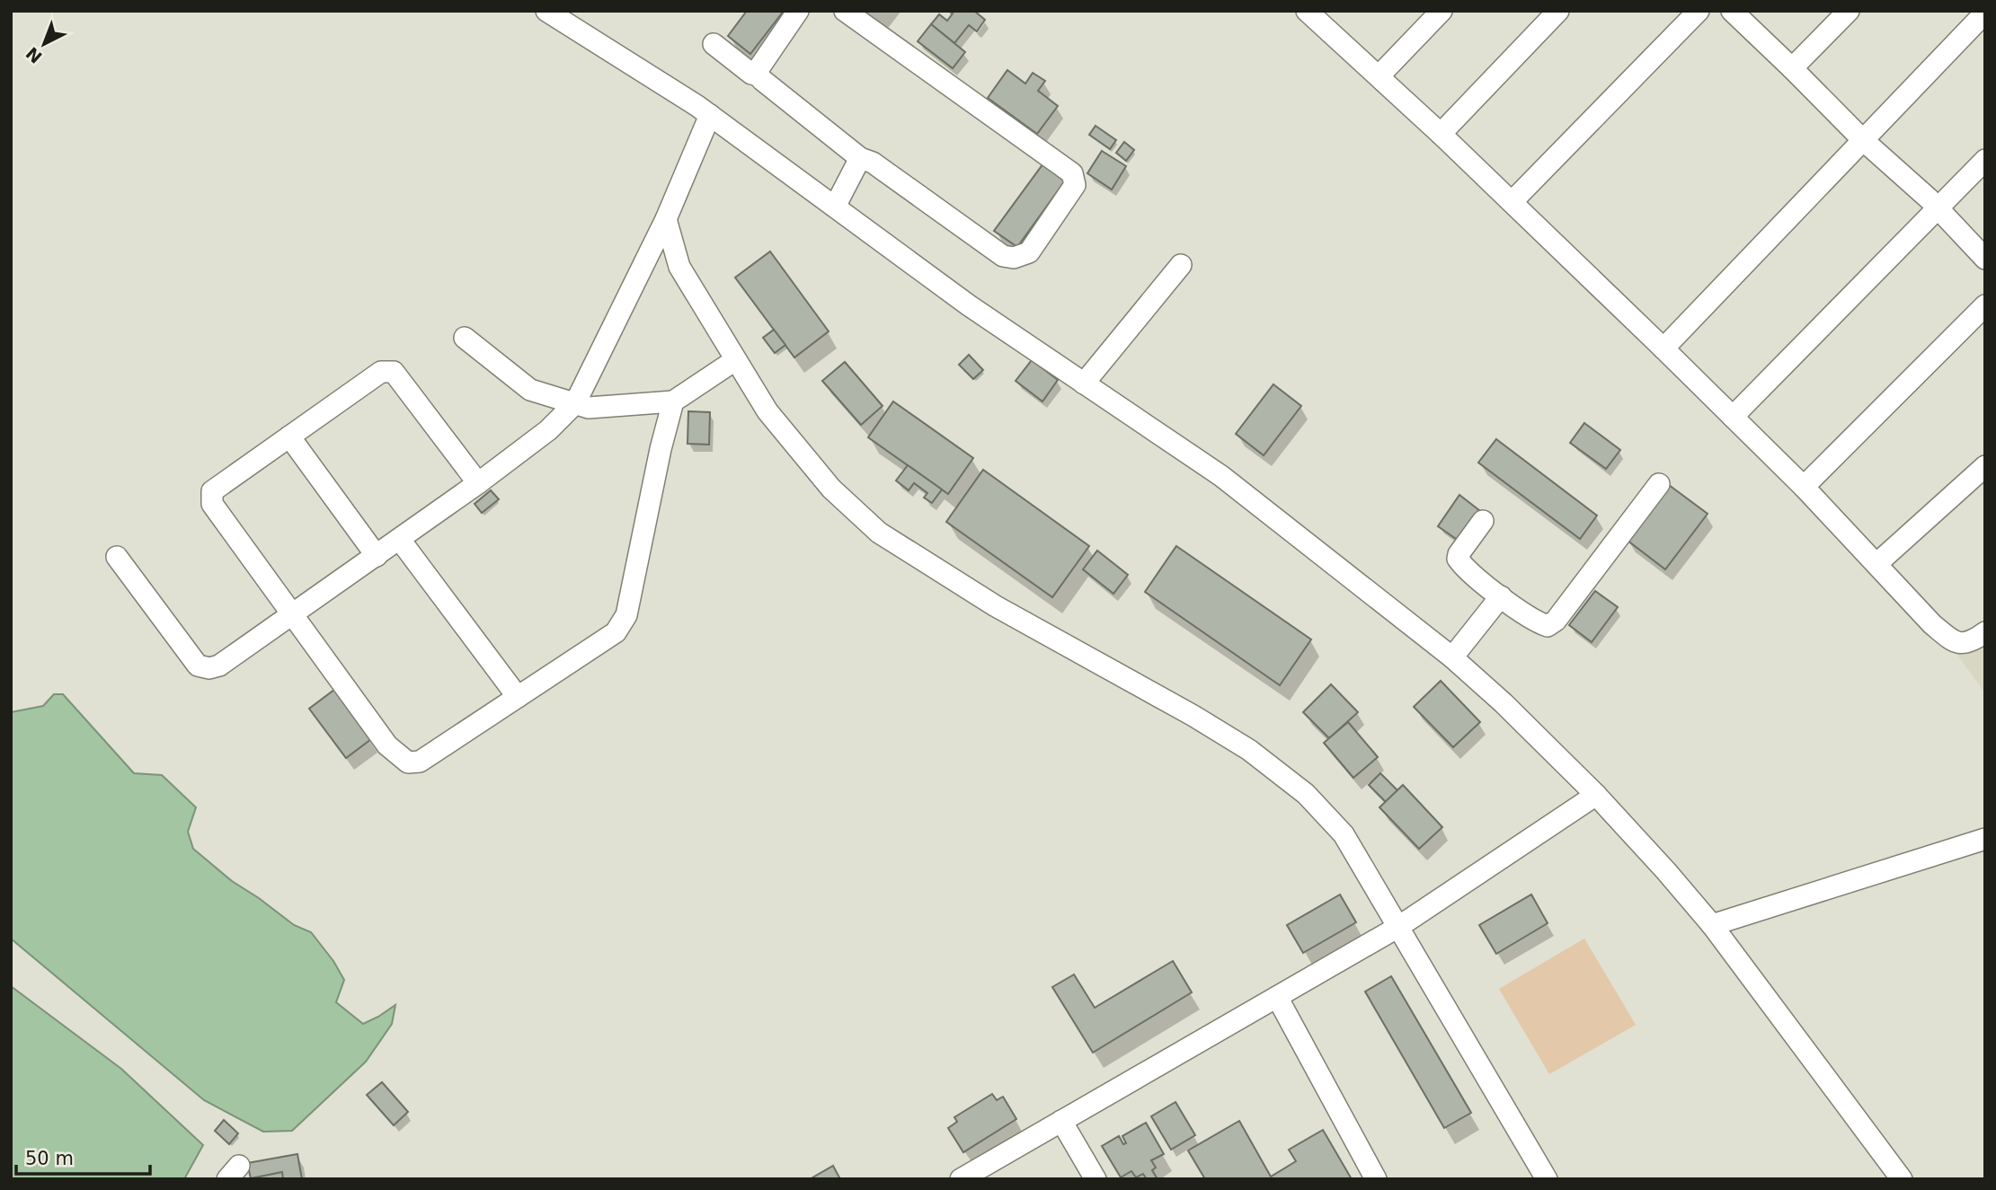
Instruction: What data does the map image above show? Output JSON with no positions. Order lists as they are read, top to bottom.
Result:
{
  "scale_bar": "50 m",
  "north": "bottom left"
}
